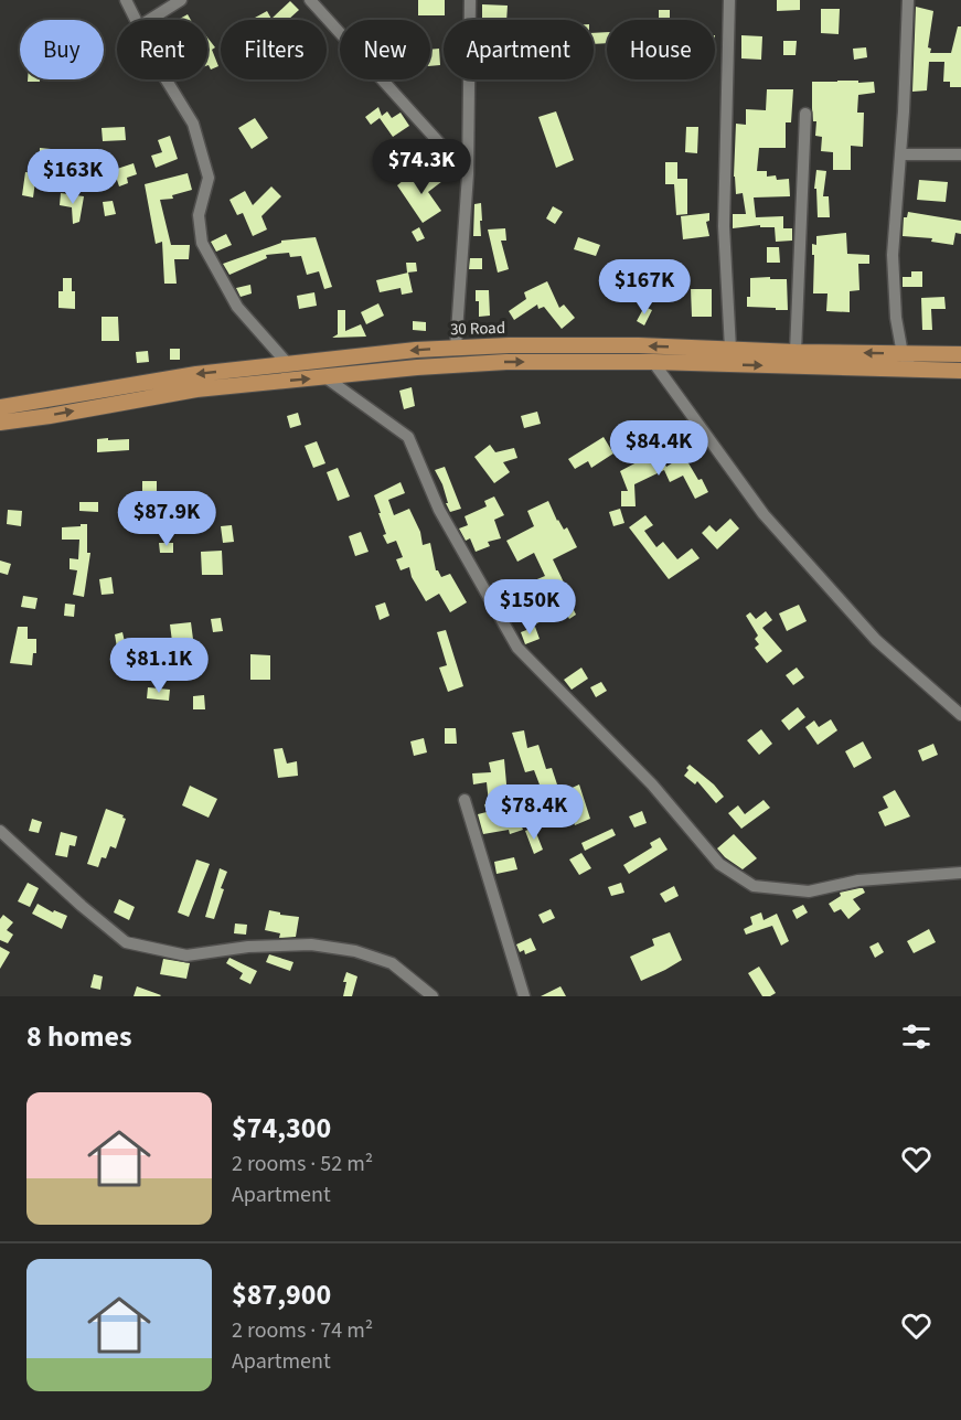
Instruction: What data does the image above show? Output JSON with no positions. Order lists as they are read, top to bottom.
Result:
{
  "streets": {
    "main road": ["30 Road"]
  },
  "page": {
    "chip": [
      "Buy",
      "Rent",
      "Filters",
      "New",
      "Apartment",
      "House"
    ],
    "price": [
      "$74.3K",
      "$163K",
      "$167K",
      "$84.4K",
      "$87.9K",
      "$150K",
      "$81.1K",
      "$78.4K"
    ],
    "heading": "8 homes",
    "list": [
      {
        "name": "$74,300",
        "note": "2 rooms · 52 m² · Apartment"
      },
      {
        "name": "$87,900",
        "note": "2 rooms · 74 m² · Apartment"
      }
    ]
  }
}
